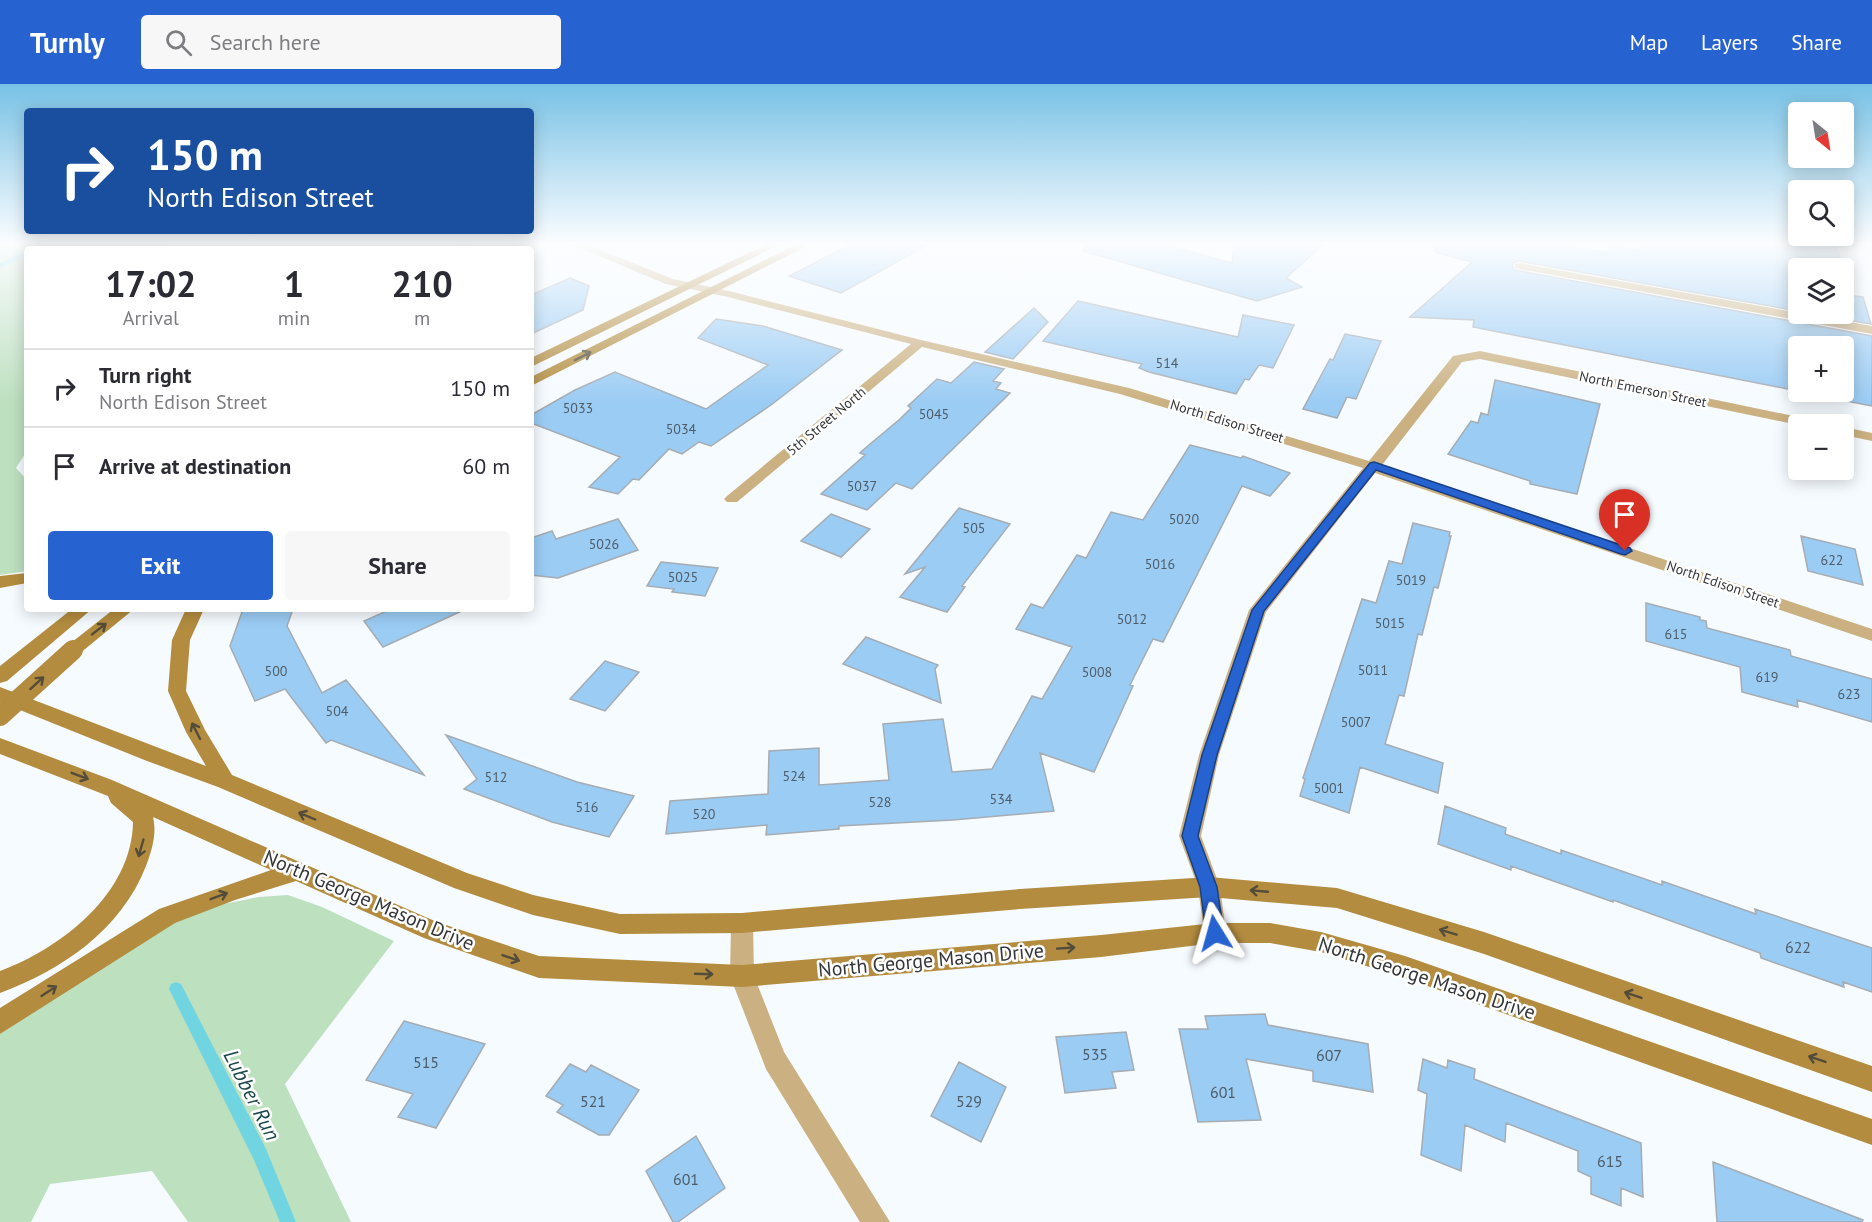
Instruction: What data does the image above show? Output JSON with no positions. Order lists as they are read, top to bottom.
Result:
{
  "streets": {
    "main road": ["North George Mason Drive"],
    "street": ["North Emerson Street", "5th Street North", "North Edison Street"]
  },
  "crossings": [
    ["North Emerson Street", "North Edison Street"],
    ["5th Street North", "North Edison Street"]
  ],
  "water": ["Lubber Run"],
  "house_numbers": [
    "514",
    "5033",
    "5045",
    "5034",
    "5037",
    "5020",
    "505",
    "5026",
    "622",
    "5016",
    "5025",
    "5019",
    "5012",
    "5015",
    "615",
    "5011",
    "500",
    "5008",
    "619",
    "623",
    "504",
    "5007",
    "524",
    "512",
    "5001",
    "534",
    "528",
    "516",
    "520",
    "622",
    "535",
    "607",
    "515",
    "601",
    "521",
    "529",
    "615",
    "601"
  ],
  "north": "bottom right",
  "page": {
    "header": "Turnly",
    "search": "Search here",
    "nav": ["Map", "Layers", "Share"],
    "map_buttons": ["+", "−"],
    "turn": ["150 m", "North Edison Street"],
    "eta": [
      "17:02",
      "Arrival",
      "1",
      "min",
      "210",
      "m"
    ],
    "list": [
      {
        "name": "Turn right",
        "note": "North Edison Street",
        "value": "150 m"
      },
      {
        "name": "Arrive at destination",
        "value": "60 m"
      }
    ],
    "buttons": ["Exit", "Share"]
  }
}
